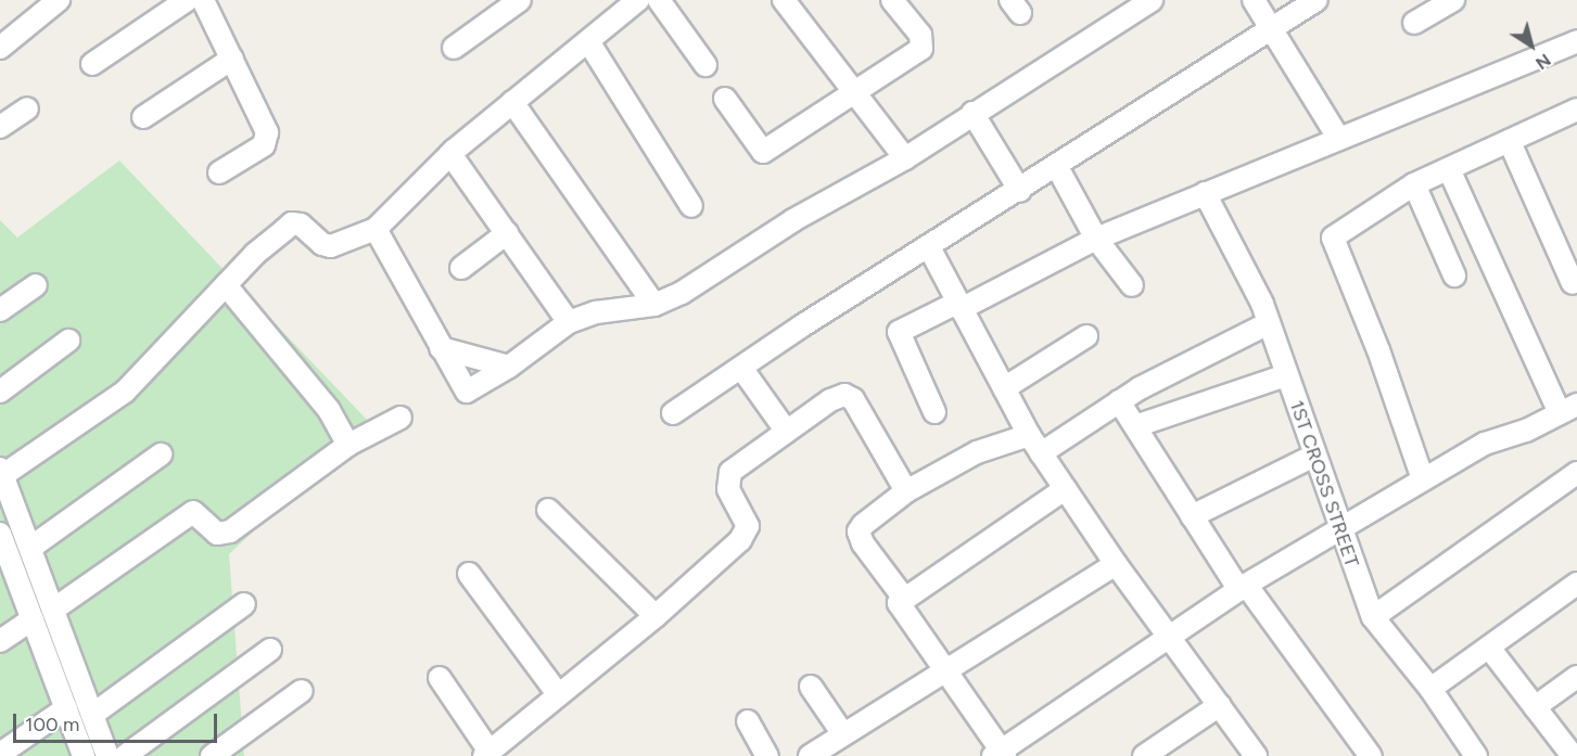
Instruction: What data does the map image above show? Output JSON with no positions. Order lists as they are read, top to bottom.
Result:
{
  "streets": {
    "street": ["1ST CROSS STREET"]
  },
  "scale_bar": "100 m",
  "north": "bottom right"
}
